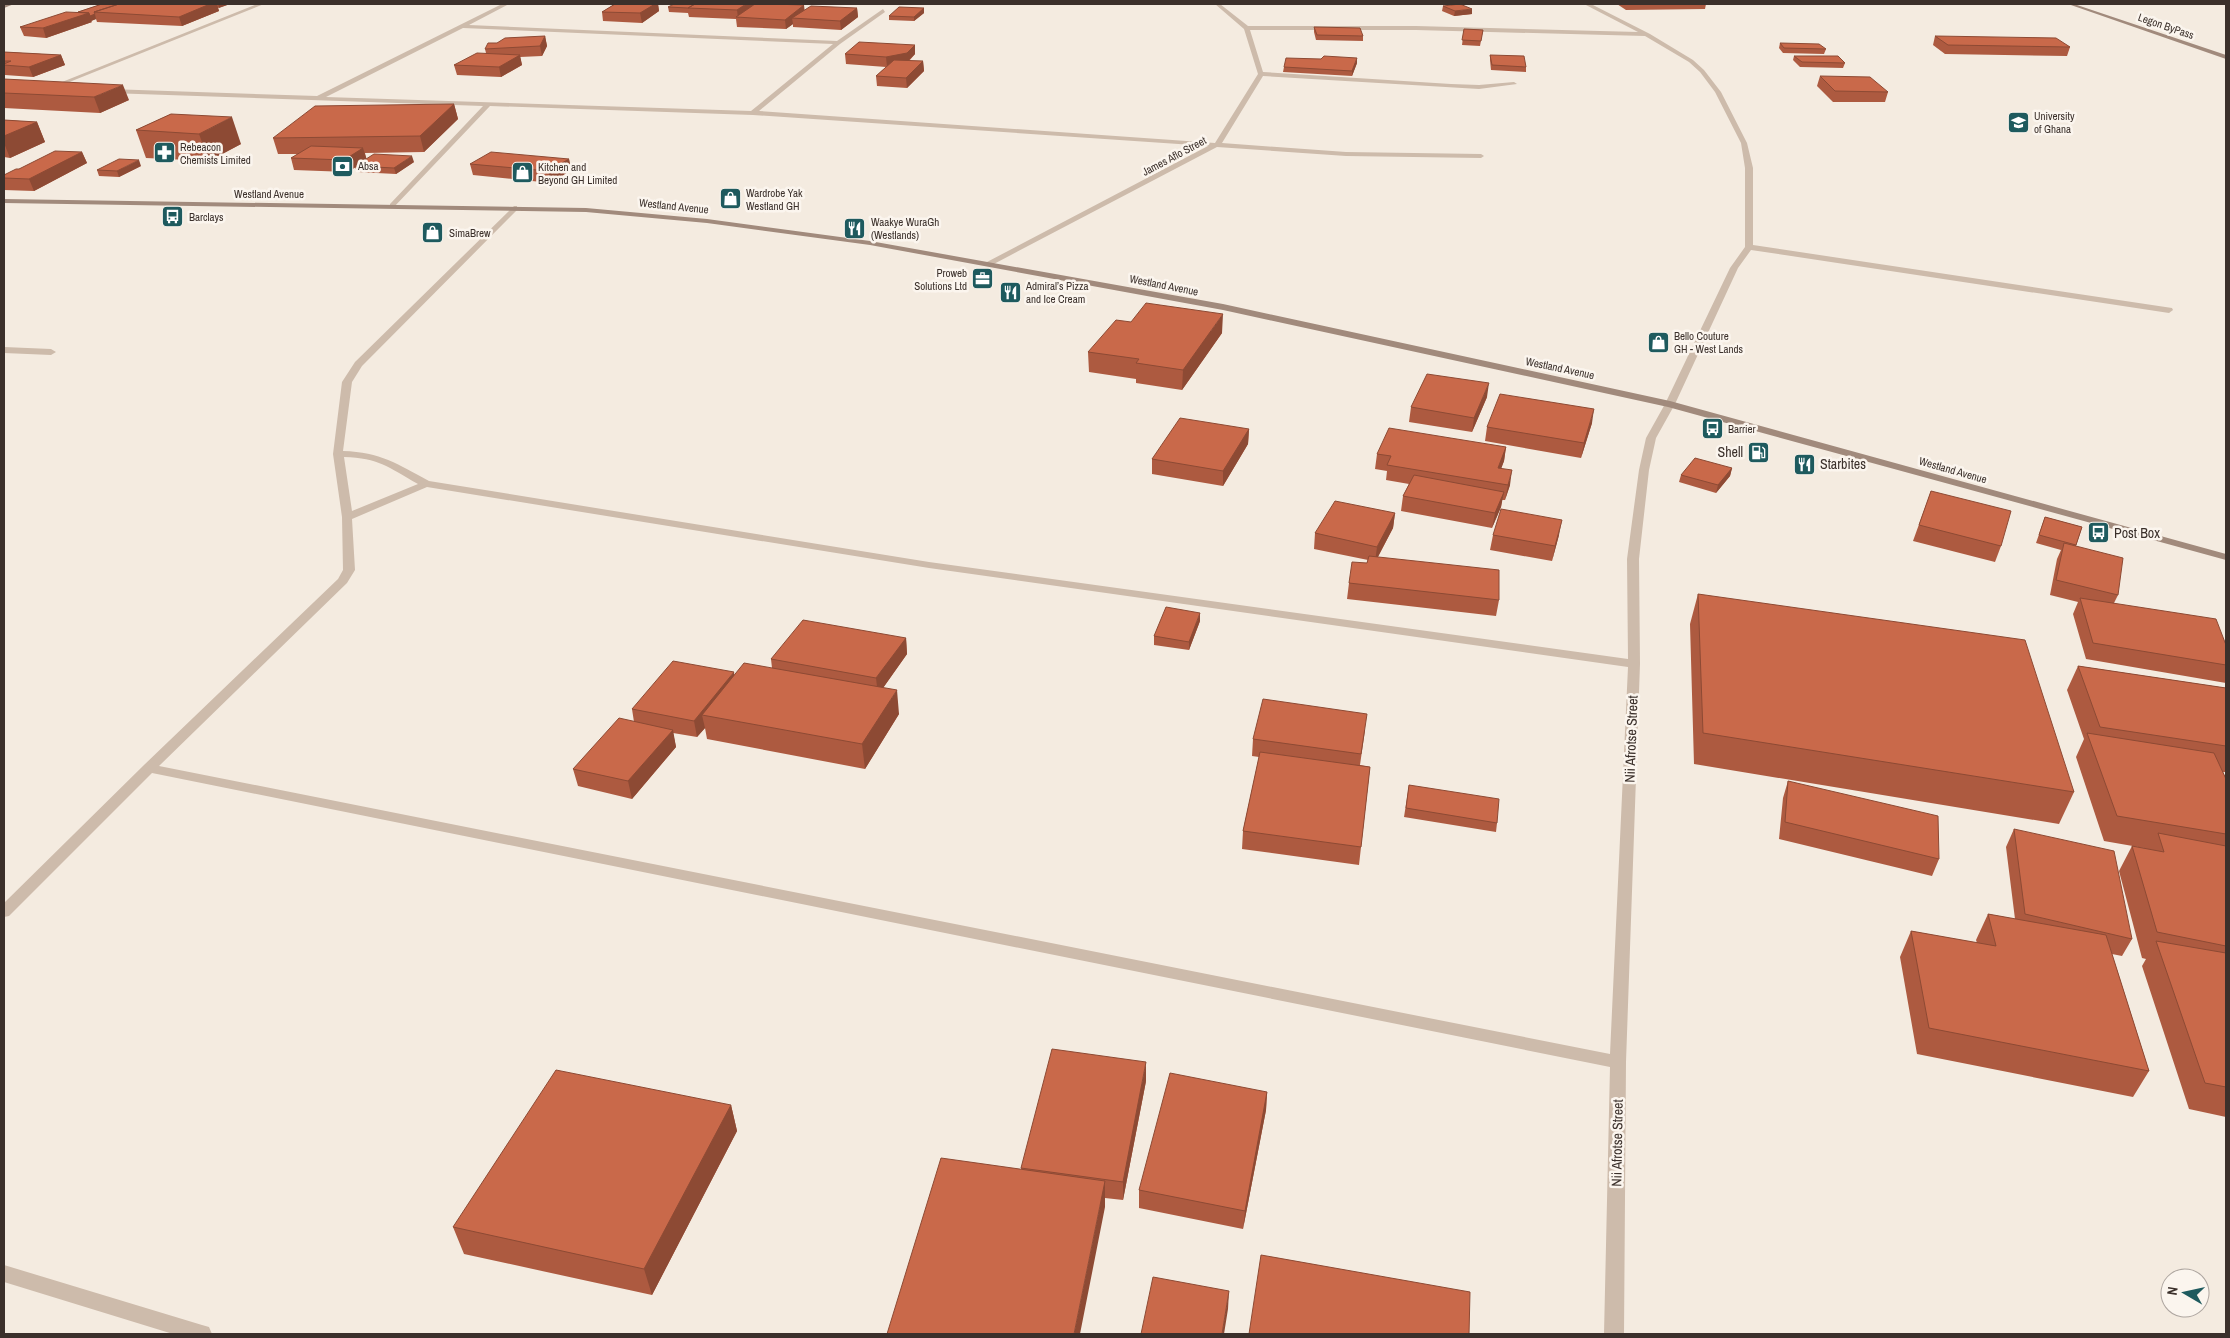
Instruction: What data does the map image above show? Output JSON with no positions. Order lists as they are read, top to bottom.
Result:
{
  "streets": {
    "street": [
      "Legon ByPass",
      "James Aflo Street",
      "Westland Avenue",
      "Nii Afrotse Street"
    ]
  },
  "crossings": [
    ["James Aflo Street", "Westland Avenue"],
    ["Westland Avenue", "Nii Afrotse Street"]
  ],
  "places": {
    "school or university": ["University of Ghana"],
    "pharmacy": ["Rebeacon Chemists Limited"],
    "bank": ["Absa"],
    "shop": [
      "Kitchen and Beyond GH Limited",
      "Wardrobe Yak Westland GH",
      "SimaBrew",
      "Bello Couture GH - West Lands"
    ],
    "bus stop": ["Barclays", "Barrier", "Post Box"],
    "restaurant": ["Waakye WuraGh (Westlands)", "Admiral’s Pizza and Ice Cream", "Starbites"],
    "office": ["Proweb Solutions Ltd"],
    "fuel station": ["Shell"]
  },
  "north": "left"
}
